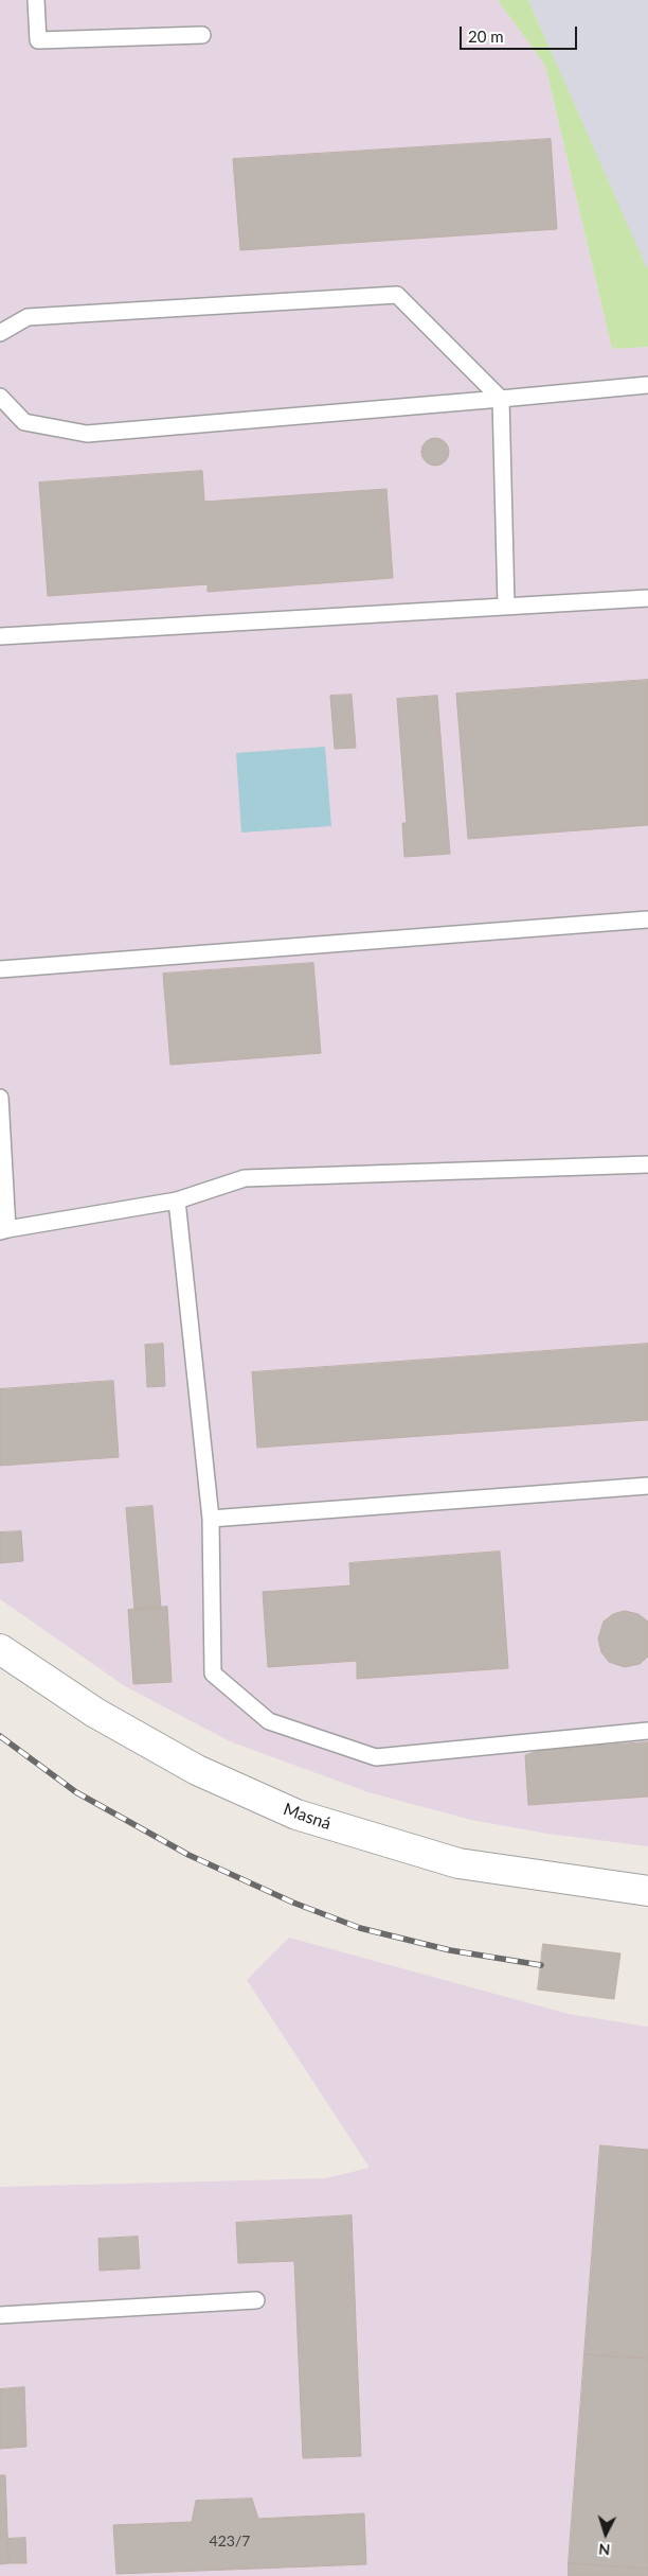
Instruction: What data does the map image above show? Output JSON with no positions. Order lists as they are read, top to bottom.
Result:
{
  "streets": {
    "street": ["Masná"]
  },
  "house_numbers": ["423/7"],
  "scale_bar": "20 m",
  "north": "bottom"
}
